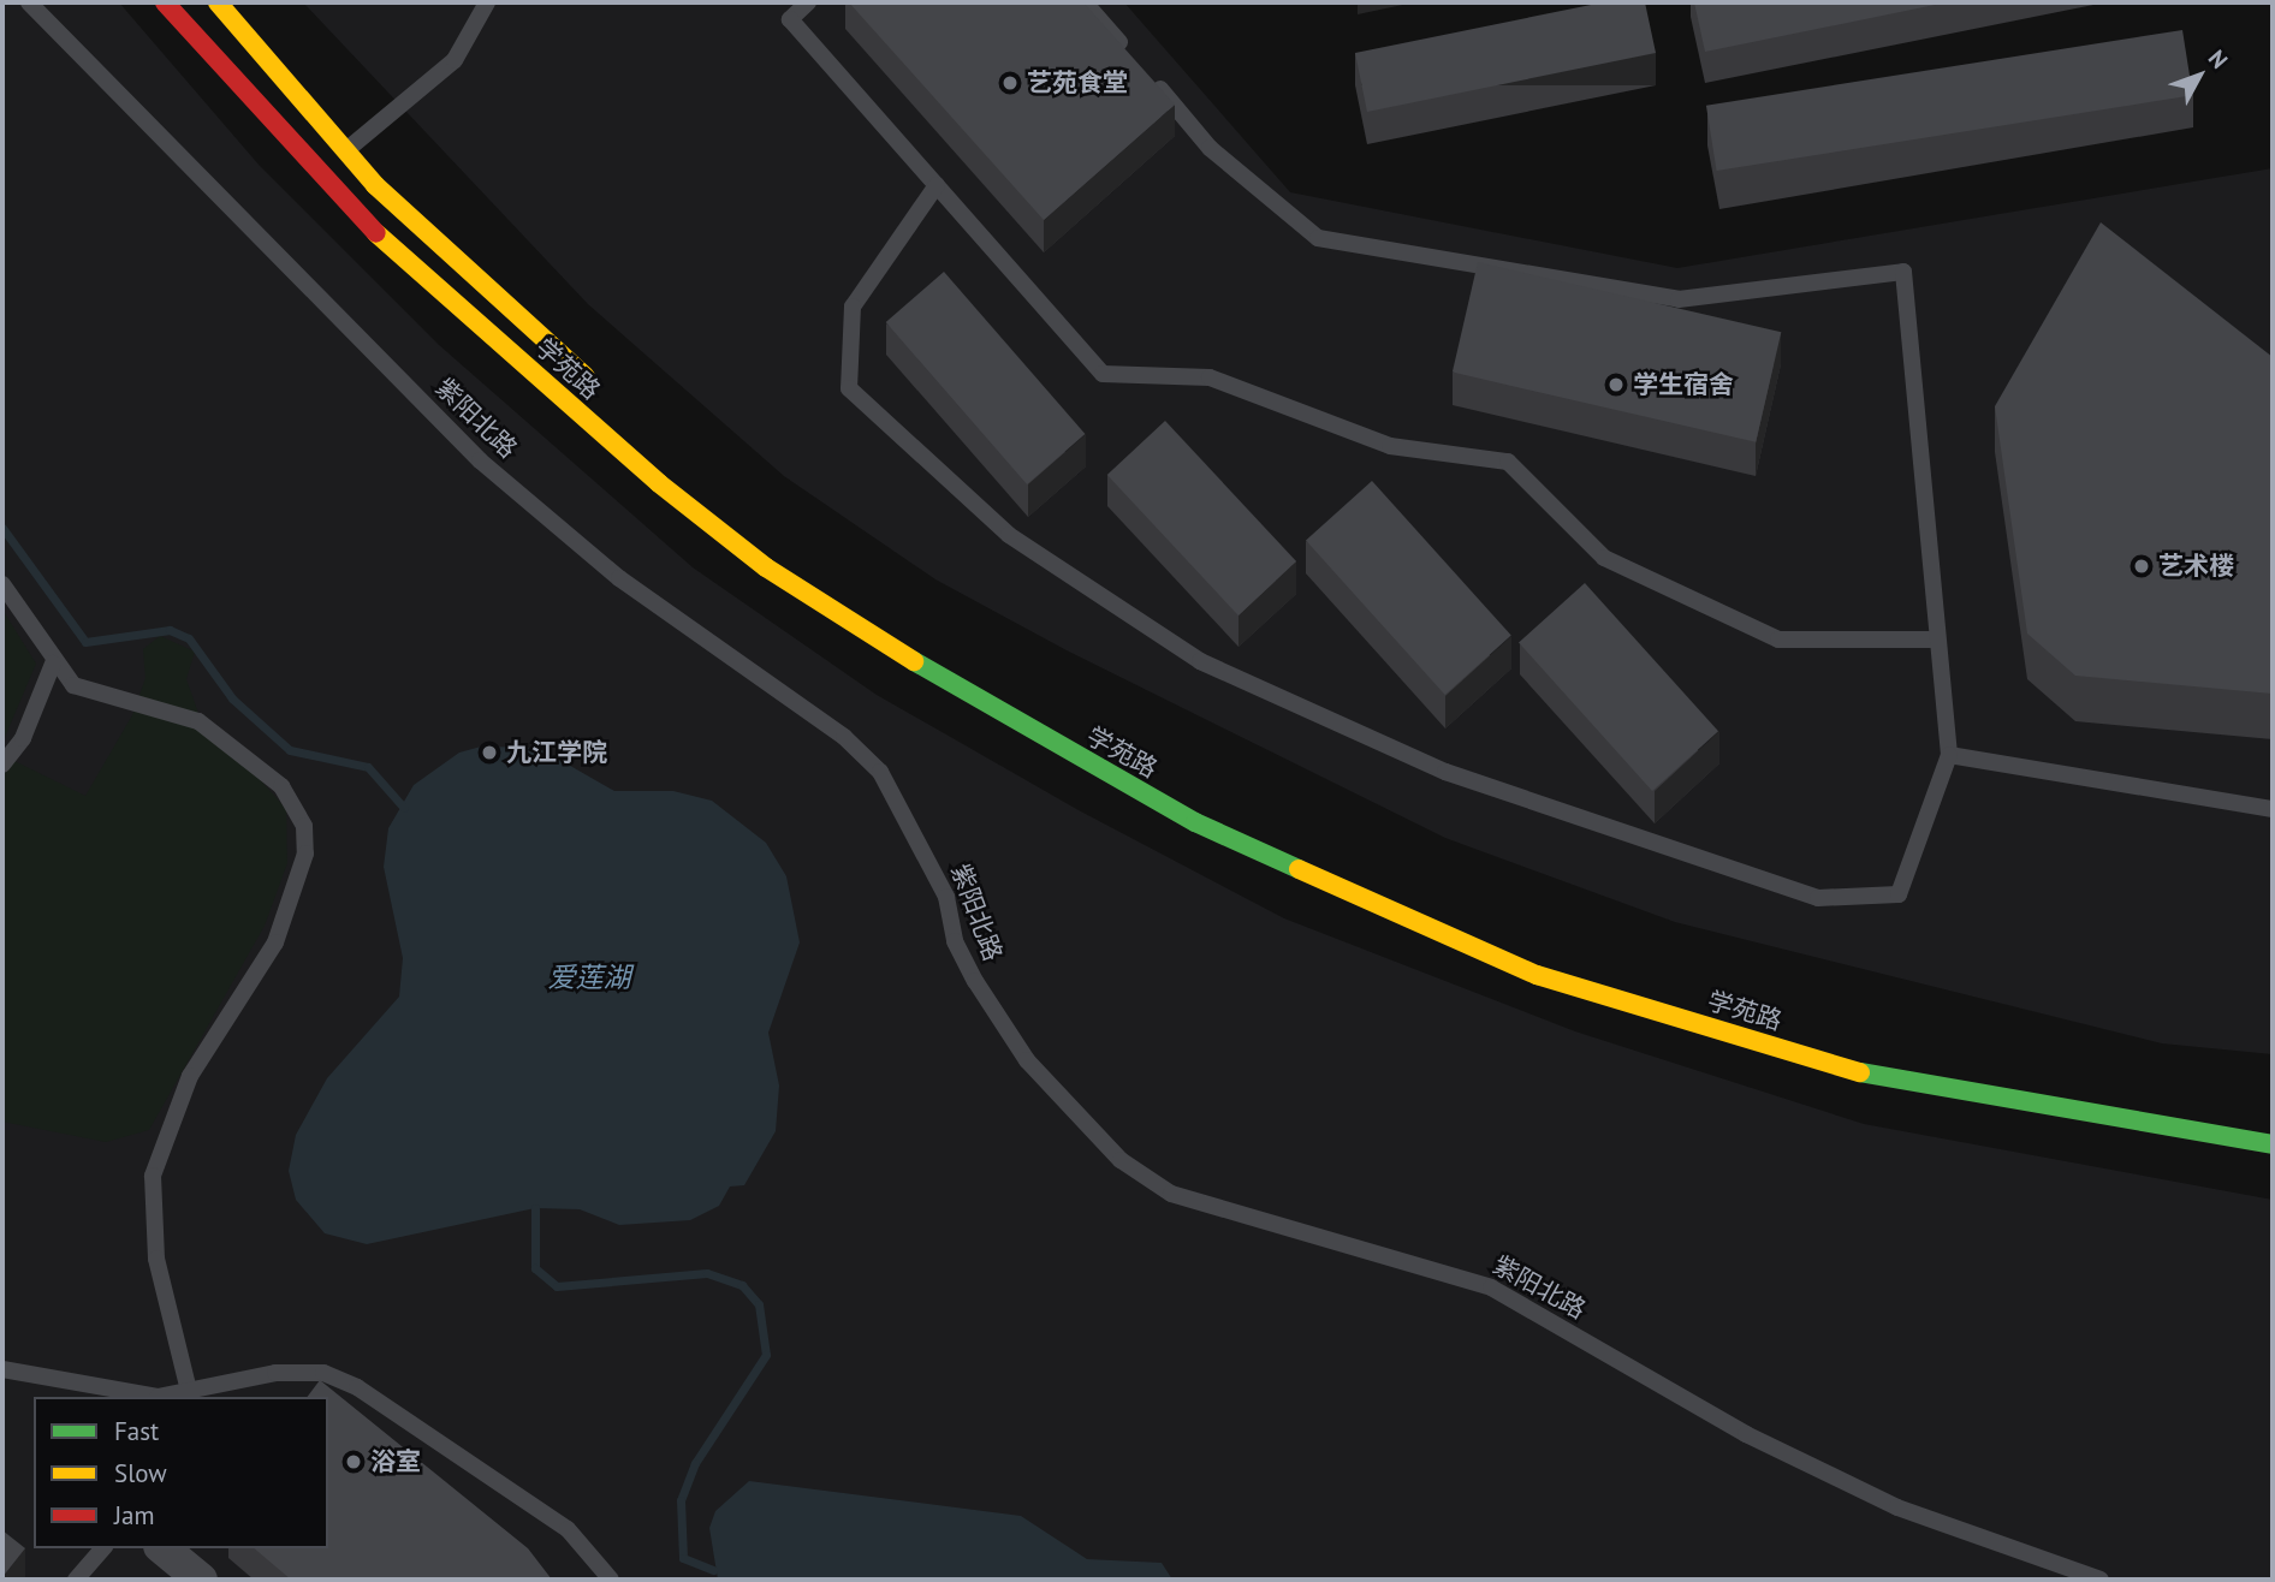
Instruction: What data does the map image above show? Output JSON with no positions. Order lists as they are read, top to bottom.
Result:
{
  "streets": {
    "street": ["学苑路"],
    "lane": ["紫阳北路"]
  },
  "water": ["爱莲湖"],
  "places": [
    "艺苑食堂",
    "学生宿舍",
    "艺术楼",
    "九江学院",
    "浴室"
  ],
  "legend": ["Fast", "Slow", "Jam"],
  "north": "top right"
}
